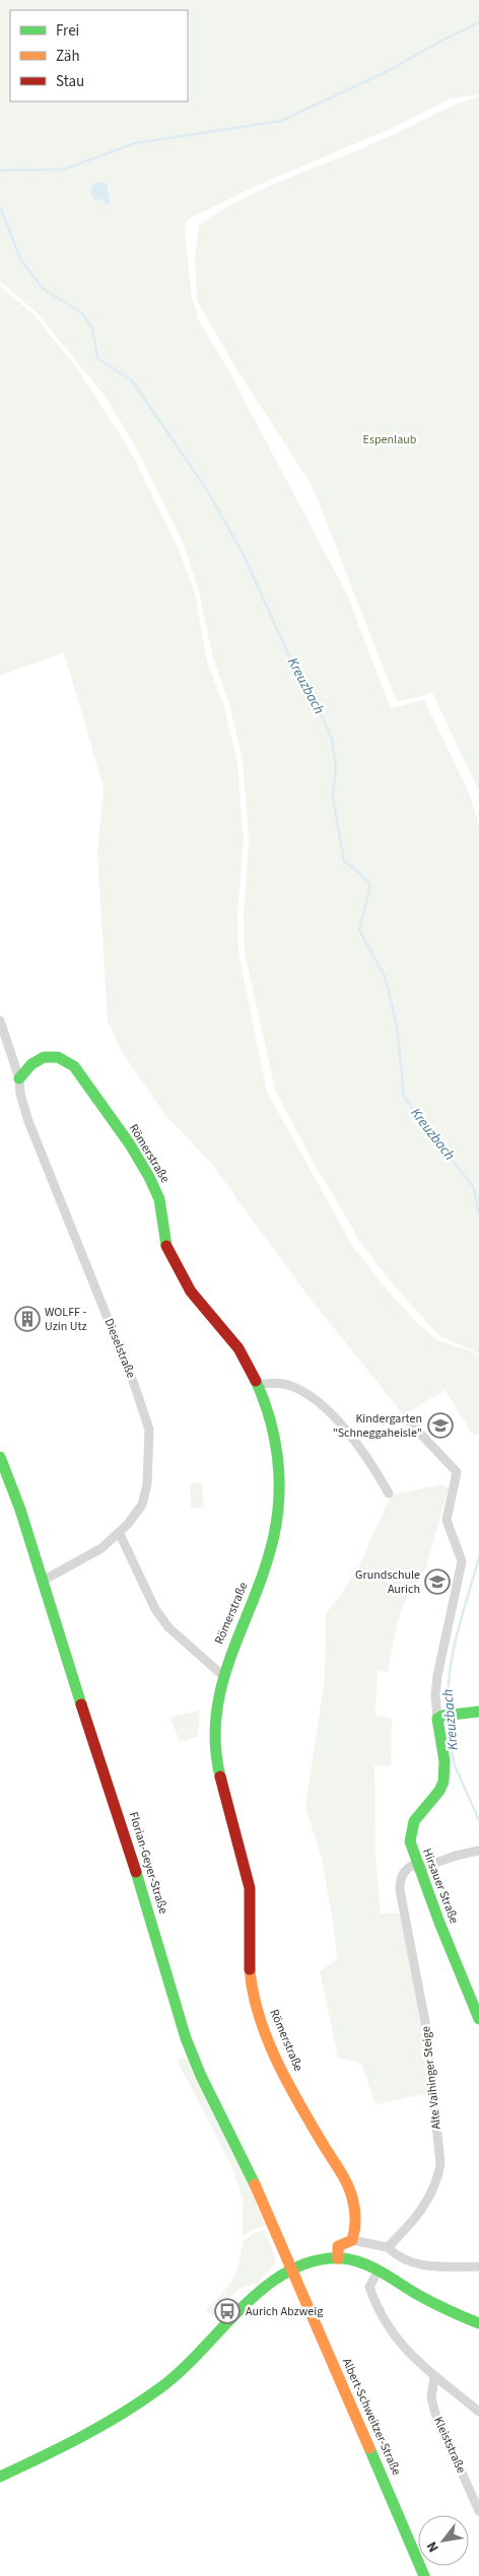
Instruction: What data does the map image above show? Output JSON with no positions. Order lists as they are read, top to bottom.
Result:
{
  "streets": {
    "street": [
      "Römerstraße",
      "Dieselstraße",
      "Florian-Geyer-Straße",
      "Hirsauer Straße",
      "Alte Vaihinger Steige",
      "Albert-Schweitzer-Straße",
      "Kleiststraße"
    ]
  },
  "crossings": [
    ["Römerstraße", "Dieselstraße"],
    ["Dieselstraße", "Florian-Geyer-Straße"],
    ["Florian-Geyer-Straße", "Albert-Schweitzer-Straße"],
    ["Hirsauer Straße", "Alte Vaihinger Steige"]
  ],
  "water": ["Kreuzbach"],
  "parks": ["Espenlaub"],
  "places": {
    "building": ["WOLFF - Uzin Utz"],
    "school or university": ["Kindergarten \"Schneggaheisle\"", "Grundschule Aurich"],
    "bus stop": ["Aurich Abzweig"]
  },
  "legend": ["Frei", "Zäh", "Stau"],
  "north": "bottom left"
}
